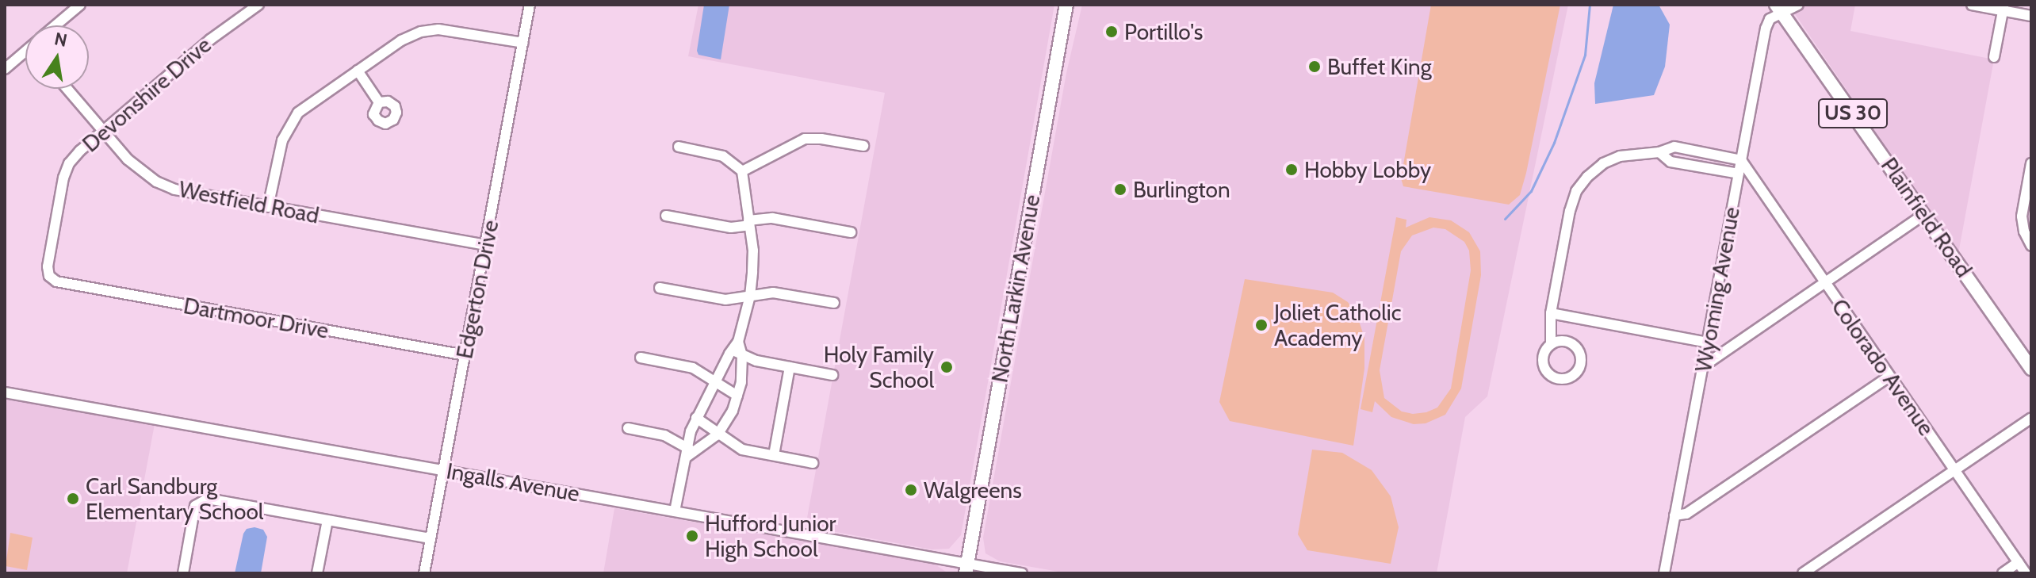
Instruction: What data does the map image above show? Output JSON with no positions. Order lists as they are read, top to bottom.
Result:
{
  "streets": {
    "main road": ["US 30", "Plainfield Road", "North Larkin Avenue"],
    "street": [
      "Devonshire Drive",
      "Westfield Road",
      "Edgerton Drive",
      "Wyoming Avenue",
      "Dartmoor Drive",
      "Colorado Avenue",
      "Ingalls Avenue"
    ]
  },
  "crossings": [
    ["Devonshire Drive", "Westfield Road"],
    ["Devonshire Drive", "Dartmoor Drive"],
    ["Westfield Road", "Edgerton Drive"],
    ["Plainfield Road", "Wyoming Avenue"],
    ["North Larkin Avenue", "Ingalls Avenue"],
    ["Edgerton Drive", "Dartmoor Drive"],
    ["Edgerton Drive", "Ingalls Avenue"],
    ["Wyoming Avenue", "Colorado Avenue"]
  ],
  "places": [
    "Portillo's",
    "Buffet King",
    "Hobby Lobby",
    "Burlington",
    "Joliet Catholic Academy",
    "Holy Family School",
    "Walgreens",
    "Carl Sandburg Elementary School",
    "Hufford Junior High School"
  ],
  "north": "top"
}
